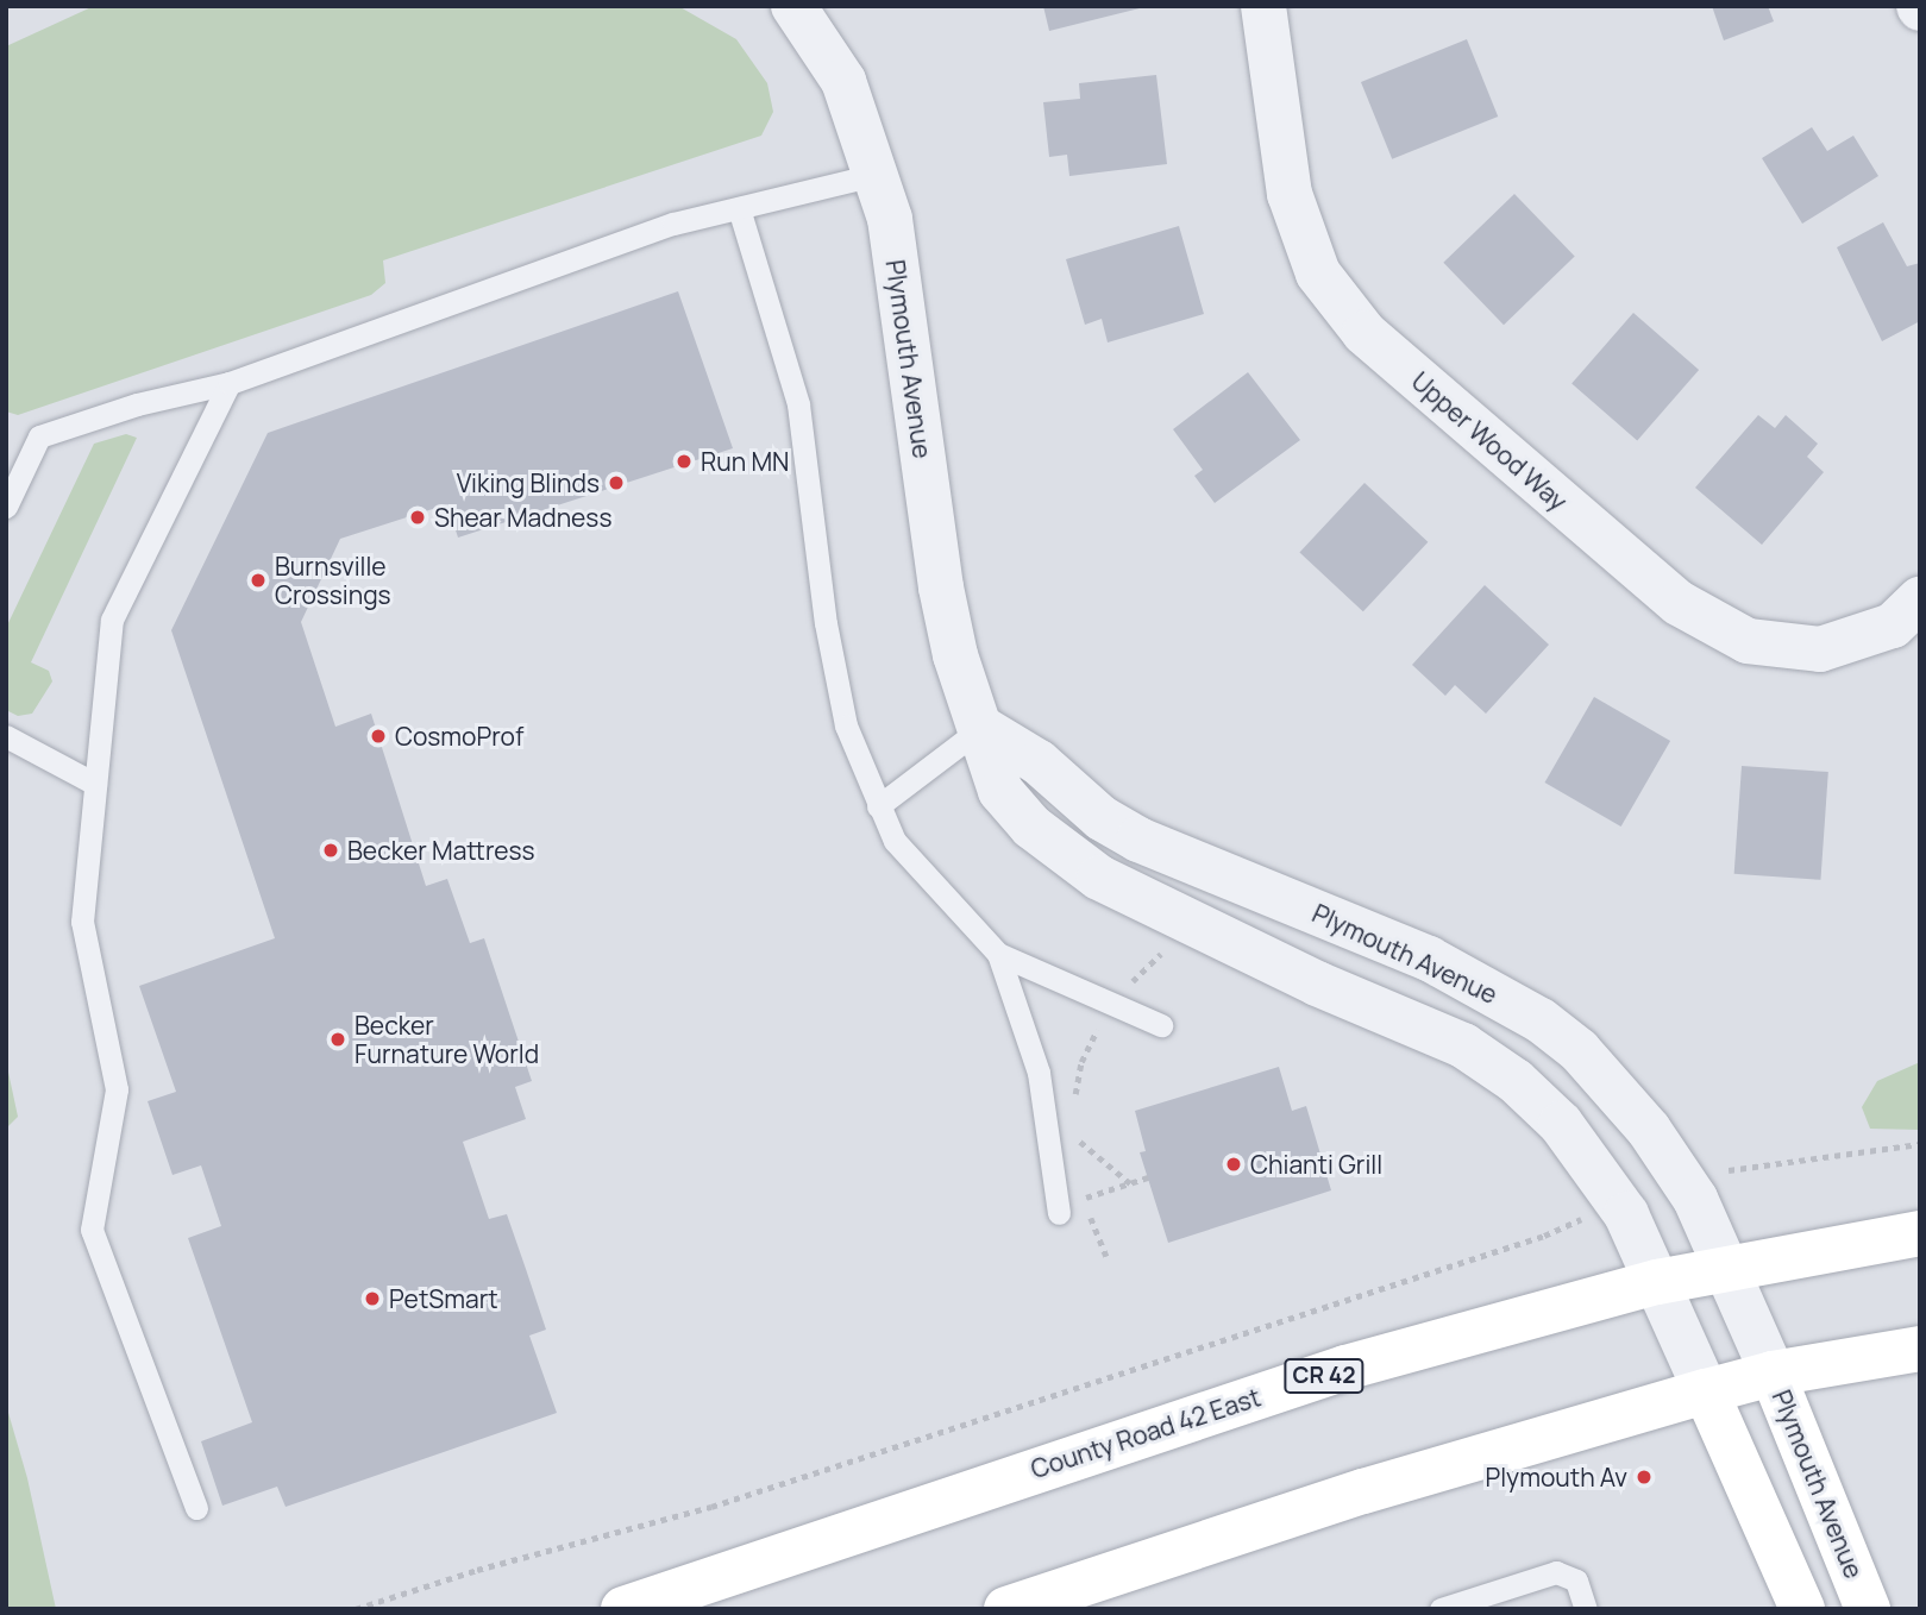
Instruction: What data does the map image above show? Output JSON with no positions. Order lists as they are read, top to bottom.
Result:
{
  "streets": {
    "main road": ["Plymouth Avenue", "CR 42", "County Road 42 East"],
    "street": ["Upper Wood Way"]
  },
  "crossings": [
    ["Plymouth Avenue", "County Road 42 East"]
  ],
  "places": [
    "Run MN",
    "Viking Blinds",
    "Shear Madness",
    "Burnsville Crossings",
    "CosmoProf",
    "Becker Mattress",
    "Becker Furnature World",
    "Chianti Grill",
    "PetSmart",
    "Plymouth Av"
  ]
}
